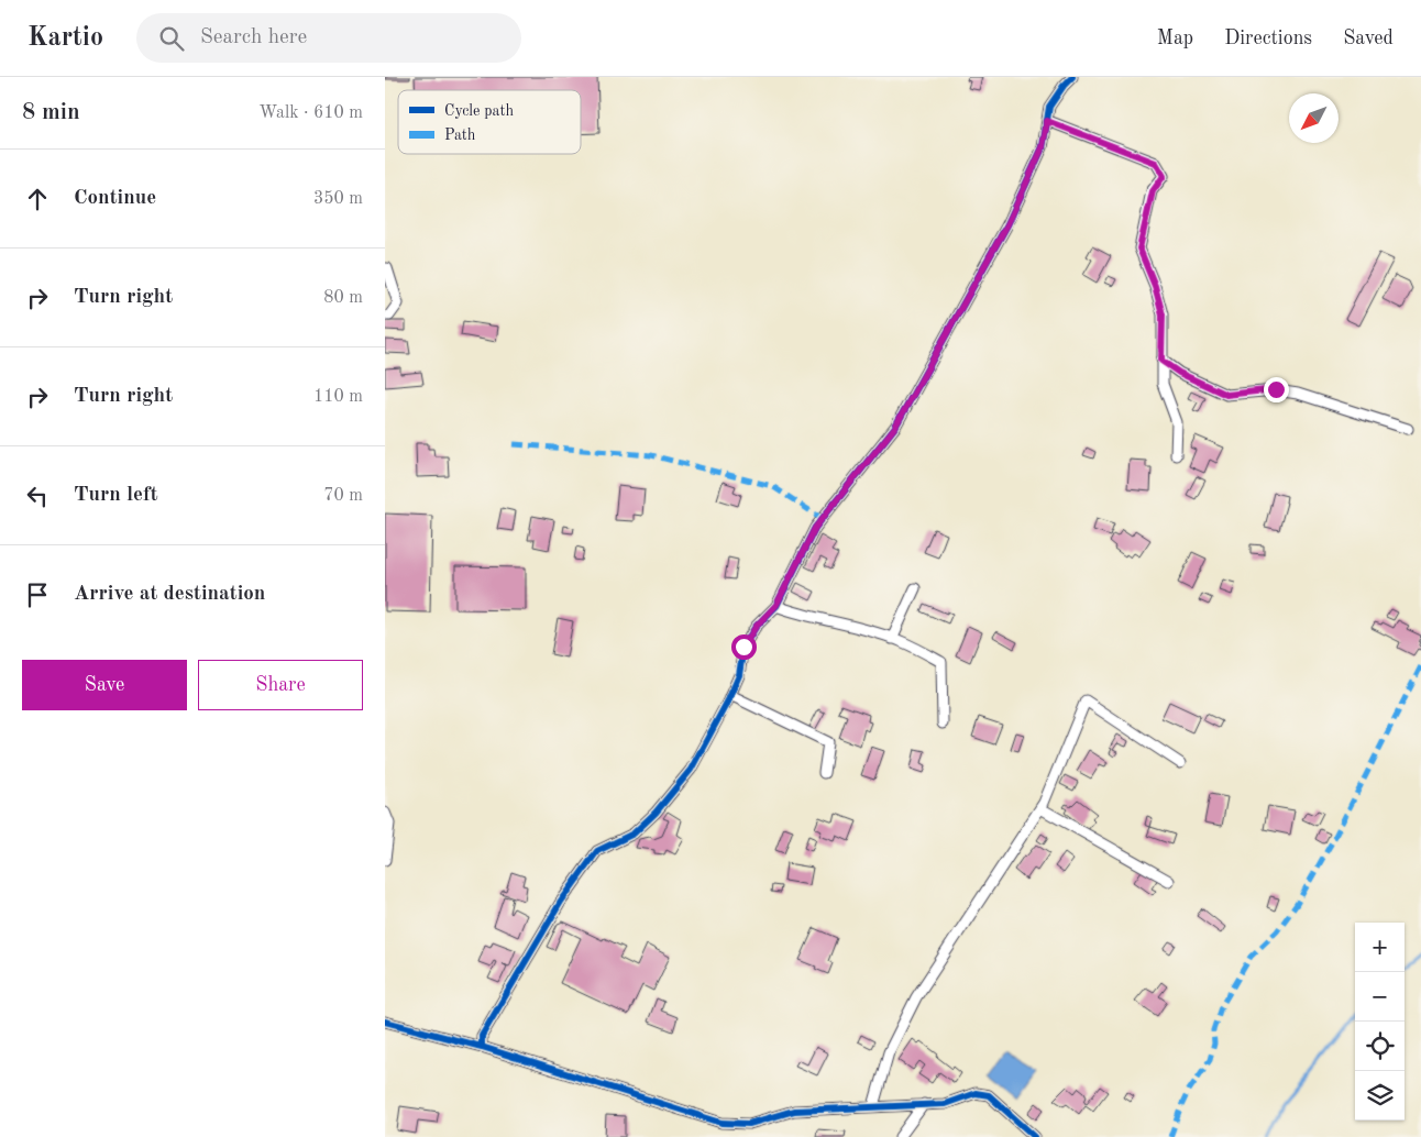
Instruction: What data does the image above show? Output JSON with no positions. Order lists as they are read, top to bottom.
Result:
{
  "legend": ["Cycle path", "Path"],
  "north": "bottom left",
  "page": {
    "header": "Kartio",
    "search": "Search here",
    "nav": ["Map", "Directions", "Saved"],
    "heading": ["8 min", "Walk · 610 m"],
    "list": [
      ["Continue", "350 m"],
      ["Turn right", "80 m"],
      ["Turn right", "110 m"],
      ["Turn left", "70 m"],
      "Arrive at destination"
    ],
    "buttons": ["Save", "Share"],
    "map_buttons": ["+", "−"]
  }
}
